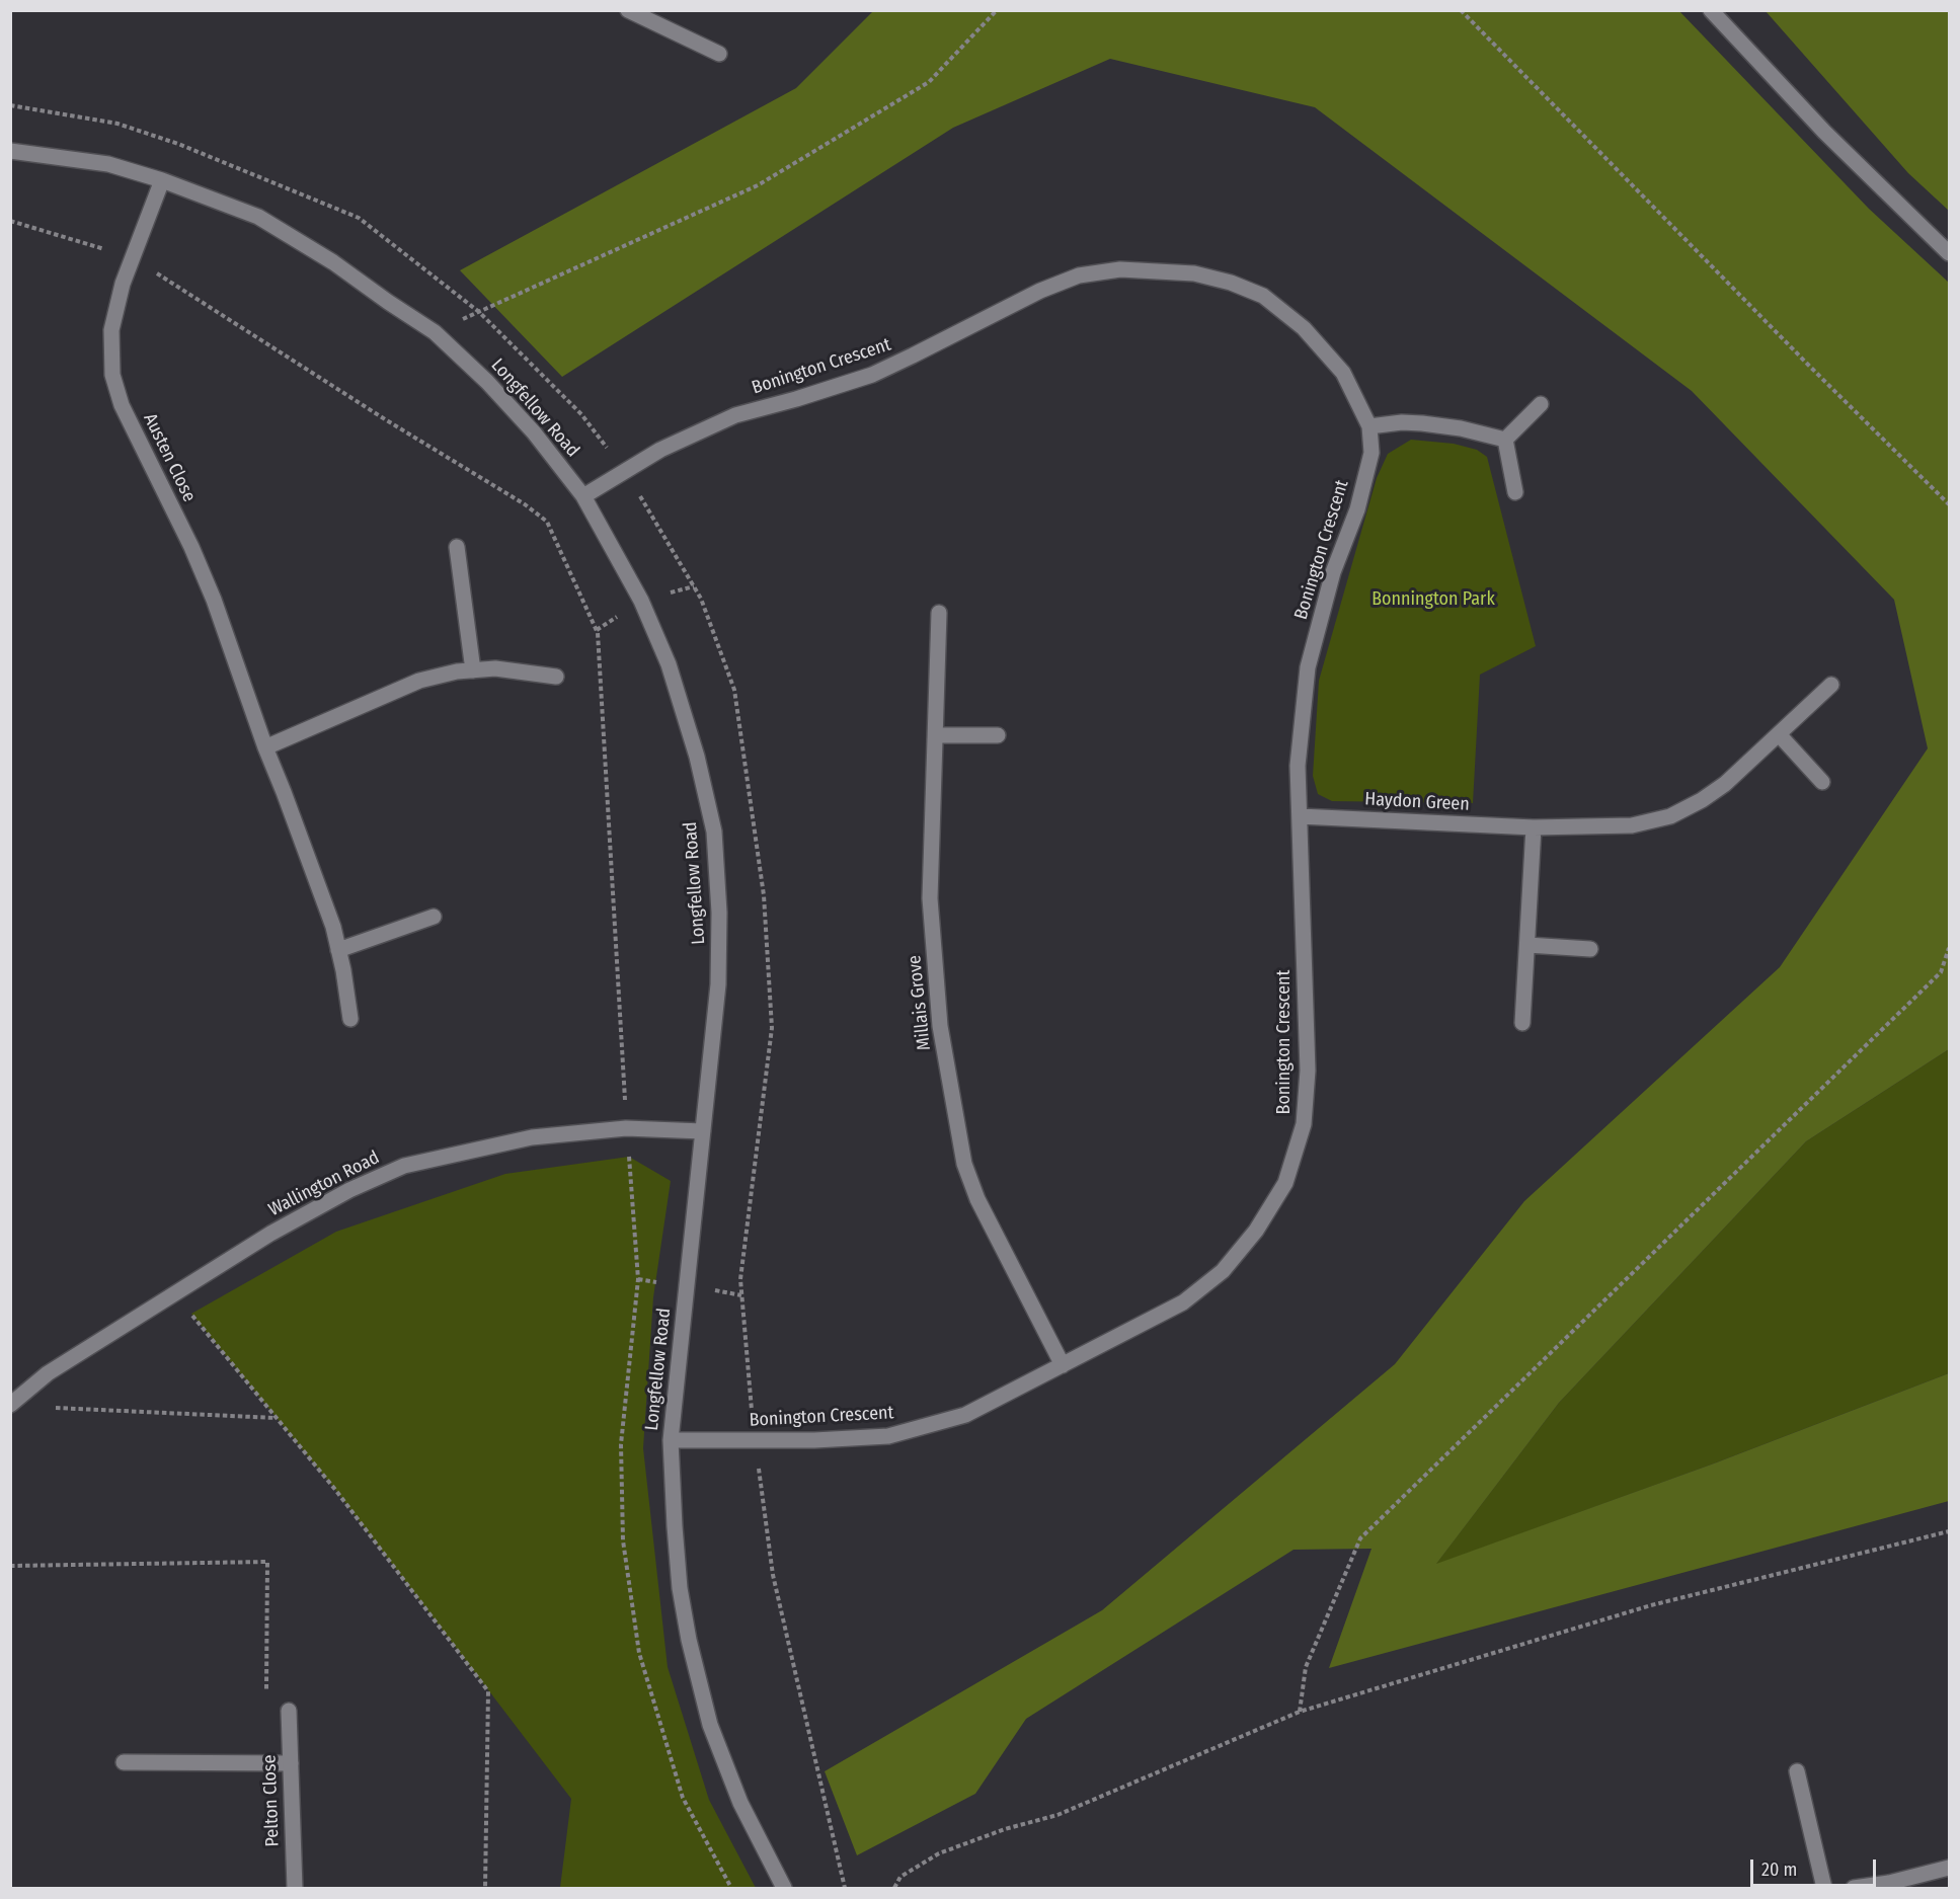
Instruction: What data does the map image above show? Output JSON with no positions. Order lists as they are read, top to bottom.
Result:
{
  "streets": {
    "street": [
      "Bonington Crescent",
      "Longfellow Road",
      "Austen Close",
      "Haydon Green",
      "Millais Grove",
      "Wallington Road",
      "Pelton Close"
    ]
  },
  "crossings": [
    ["Bonington Crescent", "Longfellow Road"],
    ["Bonington Crescent", "Haydon Green"],
    ["Bonington Crescent", "Millais Grove"],
    ["Longfellow Road", "Austen Close"],
    ["Longfellow Road", "Wallington Road"]
  ],
  "parks": ["Bonnington Park"],
  "scale_bar": "20 m"
}
